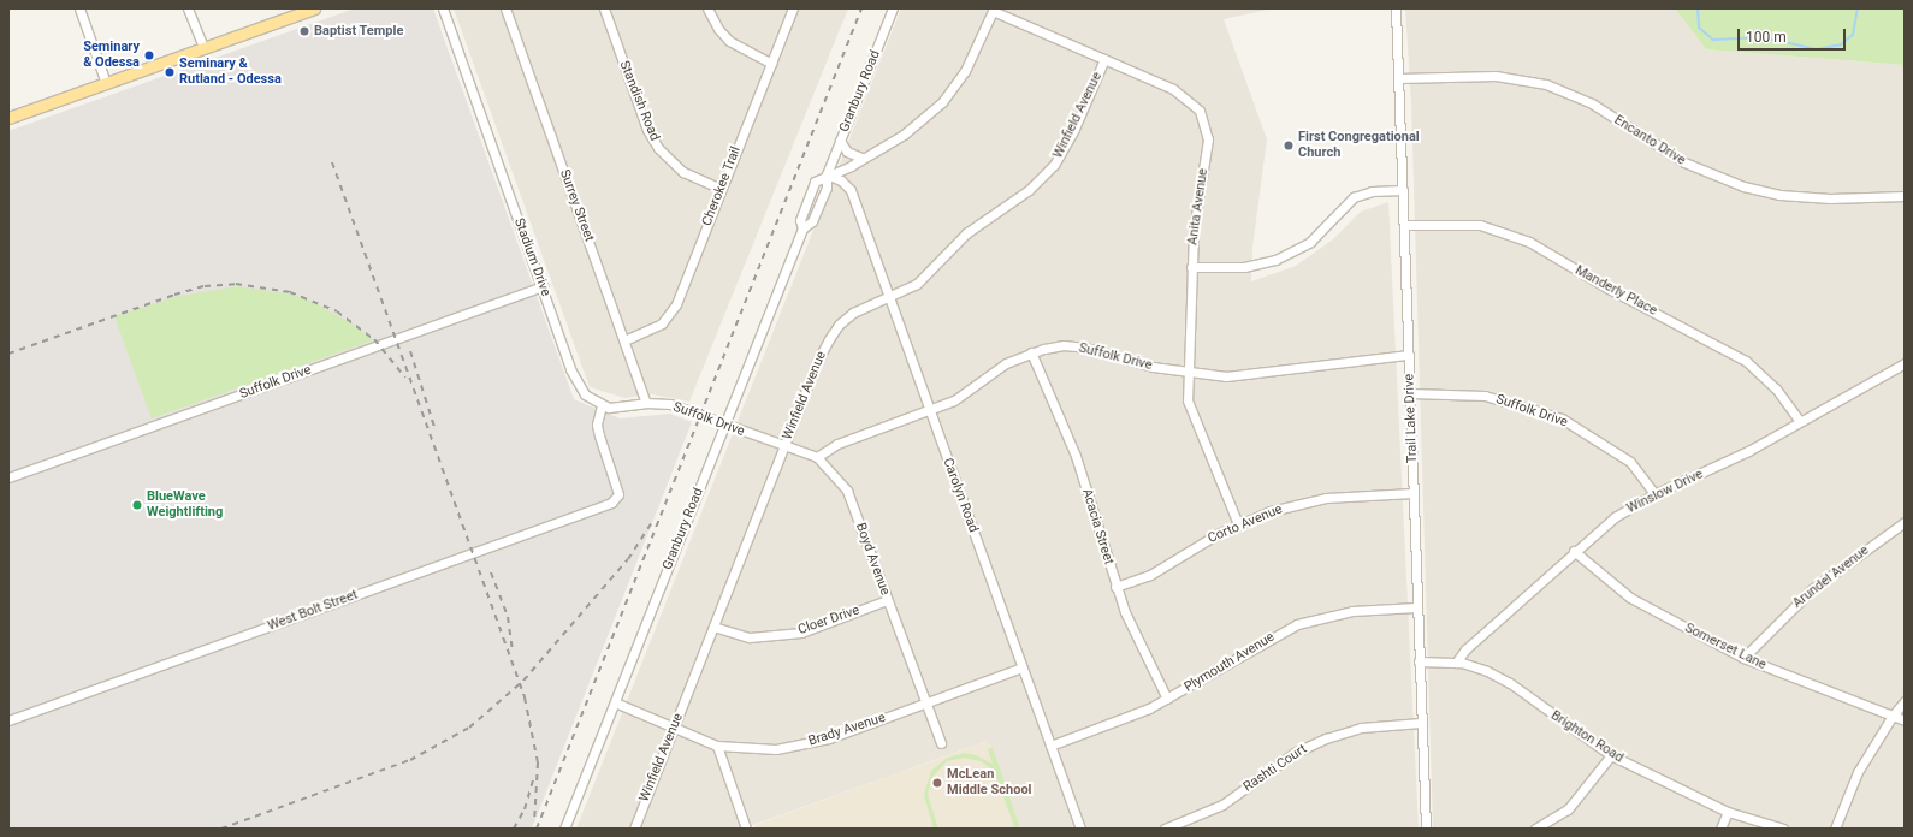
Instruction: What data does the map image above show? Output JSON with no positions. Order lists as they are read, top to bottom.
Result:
{
  "streets": {
    "street": [
      "Granbury Road",
      "Standish Road",
      "Winfield Avenue",
      "Encanto Drive",
      "Cherokee Trail",
      "Surrey Street",
      "Anita Avenue",
      "Stadium Drive",
      "Manderly Place",
      "Suffolk Drive",
      "Trail Lake Drive",
      "Winslow Drive",
      "Carolyn Road",
      "Corto Avenue",
      "Acacia Street",
      "Boyd Avenue",
      "Arundel Avenue",
      "West Bolt Street",
      "Cloer Drive",
      "Somerset Lane",
      "Plymouth Avenue",
      "Brady Avenue",
      "Brighton Road",
      "Rashti Court"
    ]
  },
  "crossings": [
    ["Granbury Road", "Suffolk Drive"],
    ["Granbury Road", "Carolyn Road"],
    ["Granbury Road", "Brady Avenue"],
    ["Standish Road", "Cherokee Trail"],
    ["Winfield Avenue", "Anita Avenue"],
    ["Winfield Avenue", "Suffolk Drive"],
    ["Winfield Avenue", "Carolyn Road"],
    ["Winfield Avenue", "Cloer Drive"],
    ["Winfield Avenue", "Brady Avenue"],
    ["Encanto Drive", "Trail Lake Drive"],
    ["Cherokee Trail", "Surrey Street"],
    ["Surrey Street", "Suffolk Drive"],
    ["Anita Avenue", "Suffolk Drive"],
    ["Anita Avenue", "Corto Avenue"],
    ["Stadium Drive", "Suffolk Drive"],
    ["Stadium Drive", "West Bolt Street"],
    ["Manderly Place", "Trail Lake Drive"],
    ["Manderly Place", "Winslow Drive"],
    ["Suffolk Drive", "Trail Lake Drive"],
    ["Suffolk Drive", "Winslow Drive"],
    ["Suffolk Drive", "Carolyn Road"],
    ["Suffolk Drive", "Acacia Street"],
    ["Suffolk Drive", "Boyd Avenue"],
    ["Suffolk Drive", "West Bolt Street"],
    ["Trail Lake Drive", "Corto Avenue"],
    ["Trail Lake Drive", "Plymouth Avenue"],
    ["Trail Lake Drive", "Brighton Road"],
    ["Trail Lake Drive", "Rashti Court"],
    ["Winslow Drive", "Somerset Lane"],
    ["Winslow Drive", "Brighton Road"],
    ["Carolyn Road", "Plymouth Avenue"],
    ["Carolyn Road", "Brady Avenue"],
    ["Corto Avenue", "Acacia Street"],
    ["Acacia Street", "Plymouth Avenue"],
    ["Boyd Avenue", "Cloer Drive"],
    ["Boyd Avenue", "Brady Avenue"],
    ["Arundel Avenue", "Somerset Lane"]
  ],
  "places": [
    "Baptist Temple",
    "Seminary & Odessa",
    "Seminary & Rutland - Odessa",
    "First Congregational Church",
    "BlueWave Weightlifting",
    "McLean Middle School"
  ],
  "scale_bar": "100 m"
}
